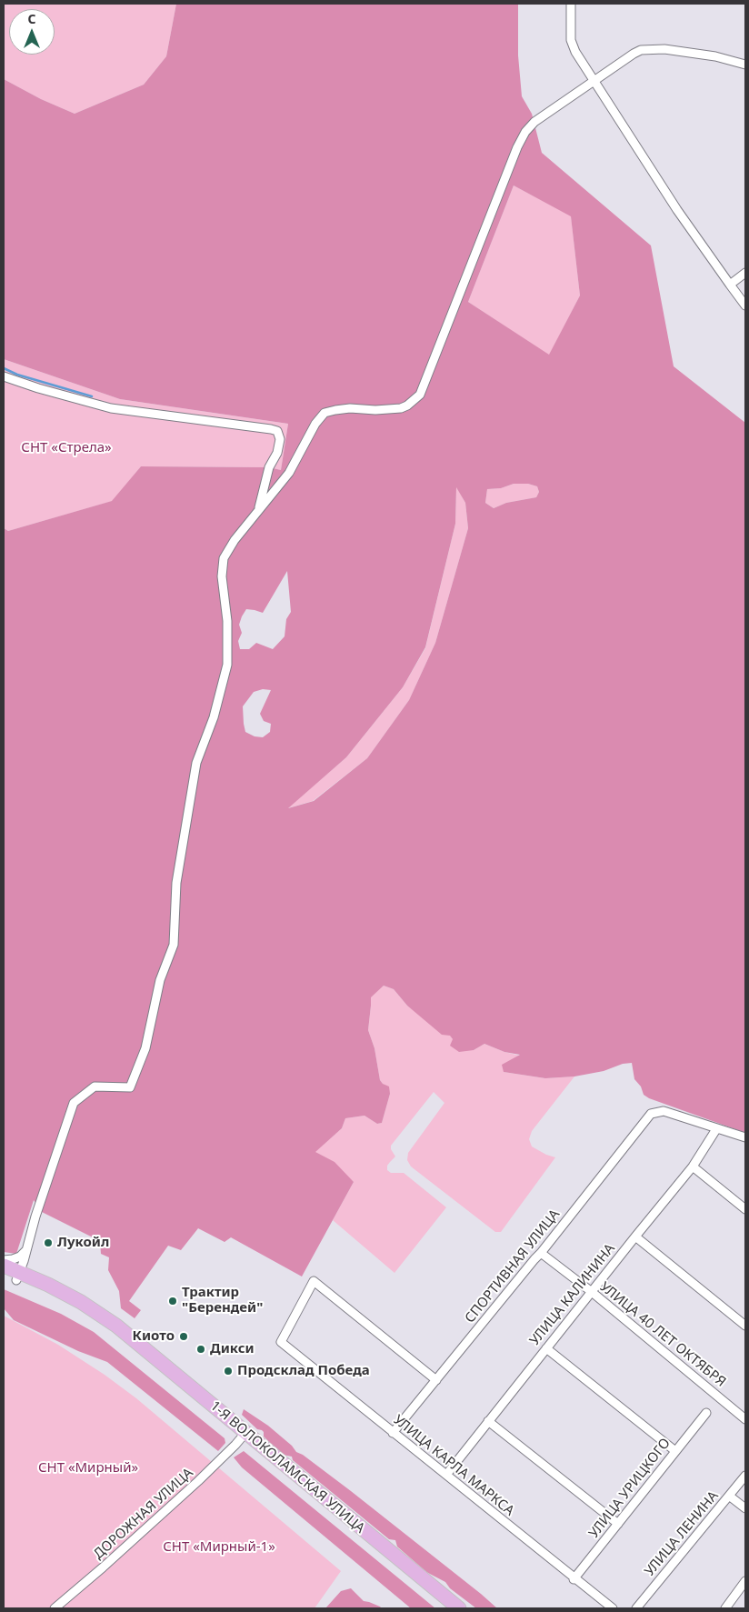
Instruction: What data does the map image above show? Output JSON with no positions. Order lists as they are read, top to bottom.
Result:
{
  "streets": {
    "main road": ["1-Я ВОЛОКОЛАМСКАЯ УЛИЦА"],
    "street": [
      "СПОРТИВНАЯ УЛИЦА",
      "УЛИЦА КАЛИНИНА",
      "УЛИЦА 40 ЛЕТ ОКТЯБРЯ",
      "УЛИЦА КАРЛА МАРКСА",
      "УЛИЦА УРИЦКОГО",
      "ДОРОЖНАЯ УЛИЦА",
      "УЛИЦА ЛЕНИНА"
    ]
  },
  "crossings": [
    ["СПОРТИВНАЯ УЛИЦА", "УЛИЦА КАЛИНИНА"],
    ["СПОРТИВНАЯ УЛИЦА", "УЛИЦА 40 ЛЕТ ОКТЯБРЯ"],
    ["СПОРТИВНАЯ УЛИЦА", "УЛИЦА КАРЛА МАРКСА"],
    ["УЛИЦА КАЛИНИНА", "УЛИЦА 40 ЛЕТ ОКТЯБРЯ"],
    ["УЛИЦА КАЛИНИНА", "УЛИЦА КАРЛА МАРКСА"],
    ["УЛИЦА КАРЛА МАРКСА", "УЛИЦА УРИЦКОГО"],
    ["1-Я ВОЛОКОЛАМСКАЯ УЛИЦА", "ДОРОЖНАЯ УЛИЦА"]
  ],
  "parks": ["СНТ «Стрела»", "СНТ «Мирный»", "СНТ «Мирный-1»"],
  "places": [
    "Лукойл",
    "Трактир \"Берендей\"",
    "Киото",
    "Дикси",
    "Продсклад Победа"
  ],
  "north": "top"
}
